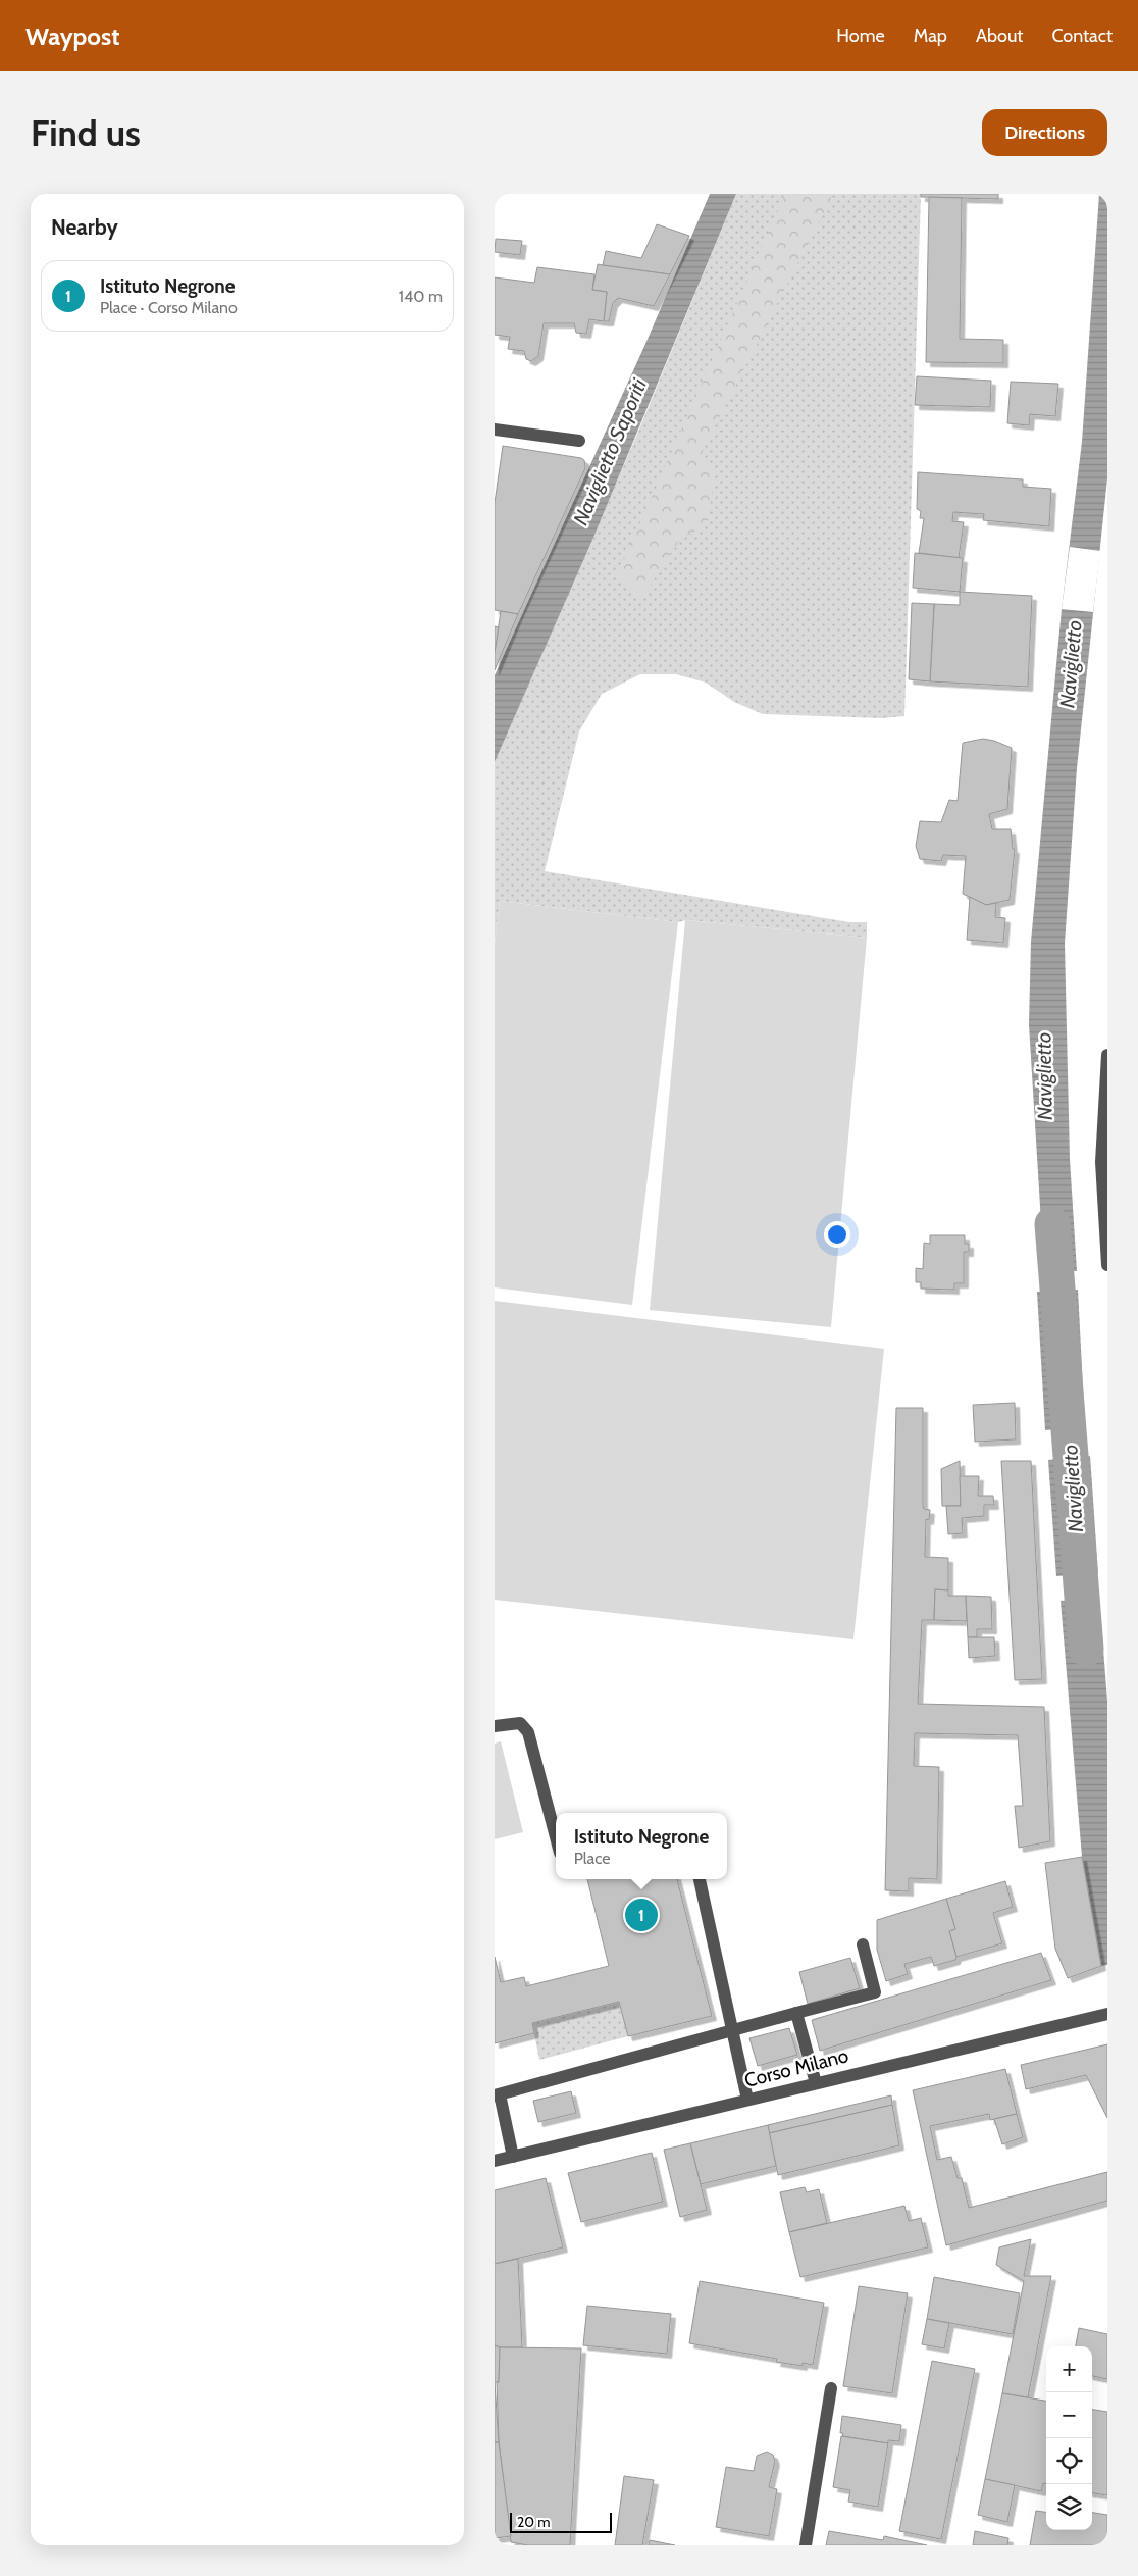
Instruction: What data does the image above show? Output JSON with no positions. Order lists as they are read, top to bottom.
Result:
{
  "streets": {
    "street": ["Corso Milano"]
  },
  "water": ["Naviglietto Saporiti", "Naviglietto"],
  "scale_bar": "20 m",
  "page": {
    "header": "Waypost",
    "nav": [
      "Home",
      "Map",
      "About",
      "Contact"
    ],
    "buttons": "Directions",
    "title": "Find us",
    "heading": "Nearby",
    "list": [
      {
        "mark": "1",
        "name": "Istituto Negrone",
        "note": "Place · Corso Milano",
        "value": "140 m"
      }
    ],
    "popup": ["Istituto Negrone", "Place"],
    "pins": "1",
    "map_buttons": ["+", "−"],
    "scale": "20 m"
  }
}
